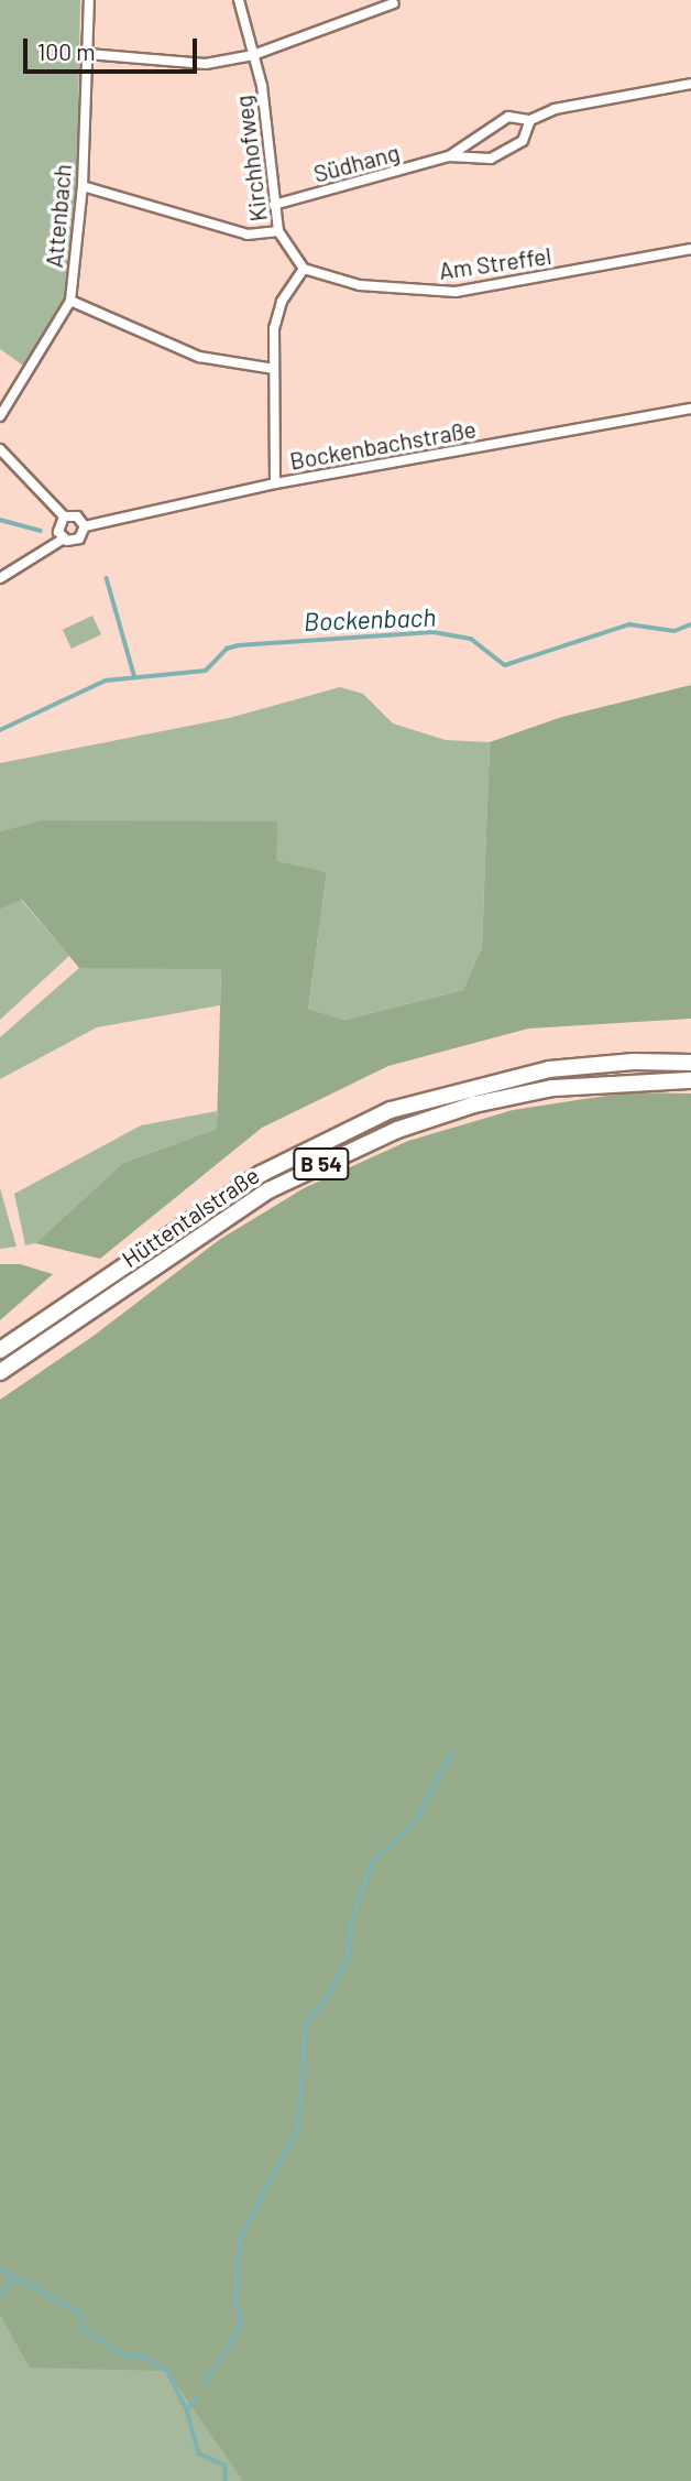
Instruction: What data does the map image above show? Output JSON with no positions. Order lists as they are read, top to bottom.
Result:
{
  "streets": {
    "highway": ["B 54", "Hüttentalstraße"],
    "street": [
      "Kirchhofweg",
      "Südhang",
      "Attenbach",
      "Am Streffel",
      "Bockenbachstraße"
    ]
  },
  "crossings": [
    ["Kirchhofweg", "Südhang"],
    ["Kirchhofweg", "Am Streffel"]
  ],
  "water": ["Bockenbach"],
  "scale_bar": "100 m"
}
